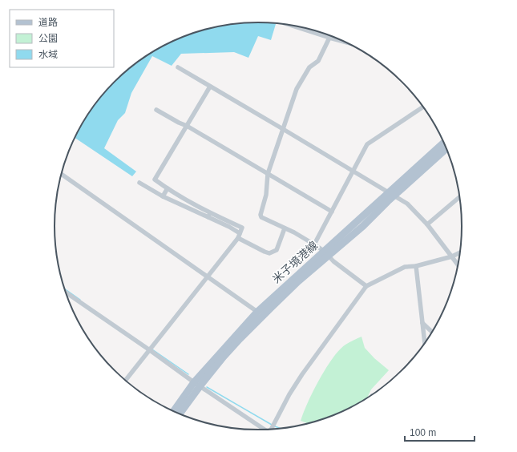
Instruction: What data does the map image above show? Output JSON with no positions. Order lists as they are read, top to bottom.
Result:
{
  "streets": {
    "main road": ["米子境港線"]
  },
  "legend": ["道路", "公園", "水域"],
  "scale_bar": "100 m"
}
